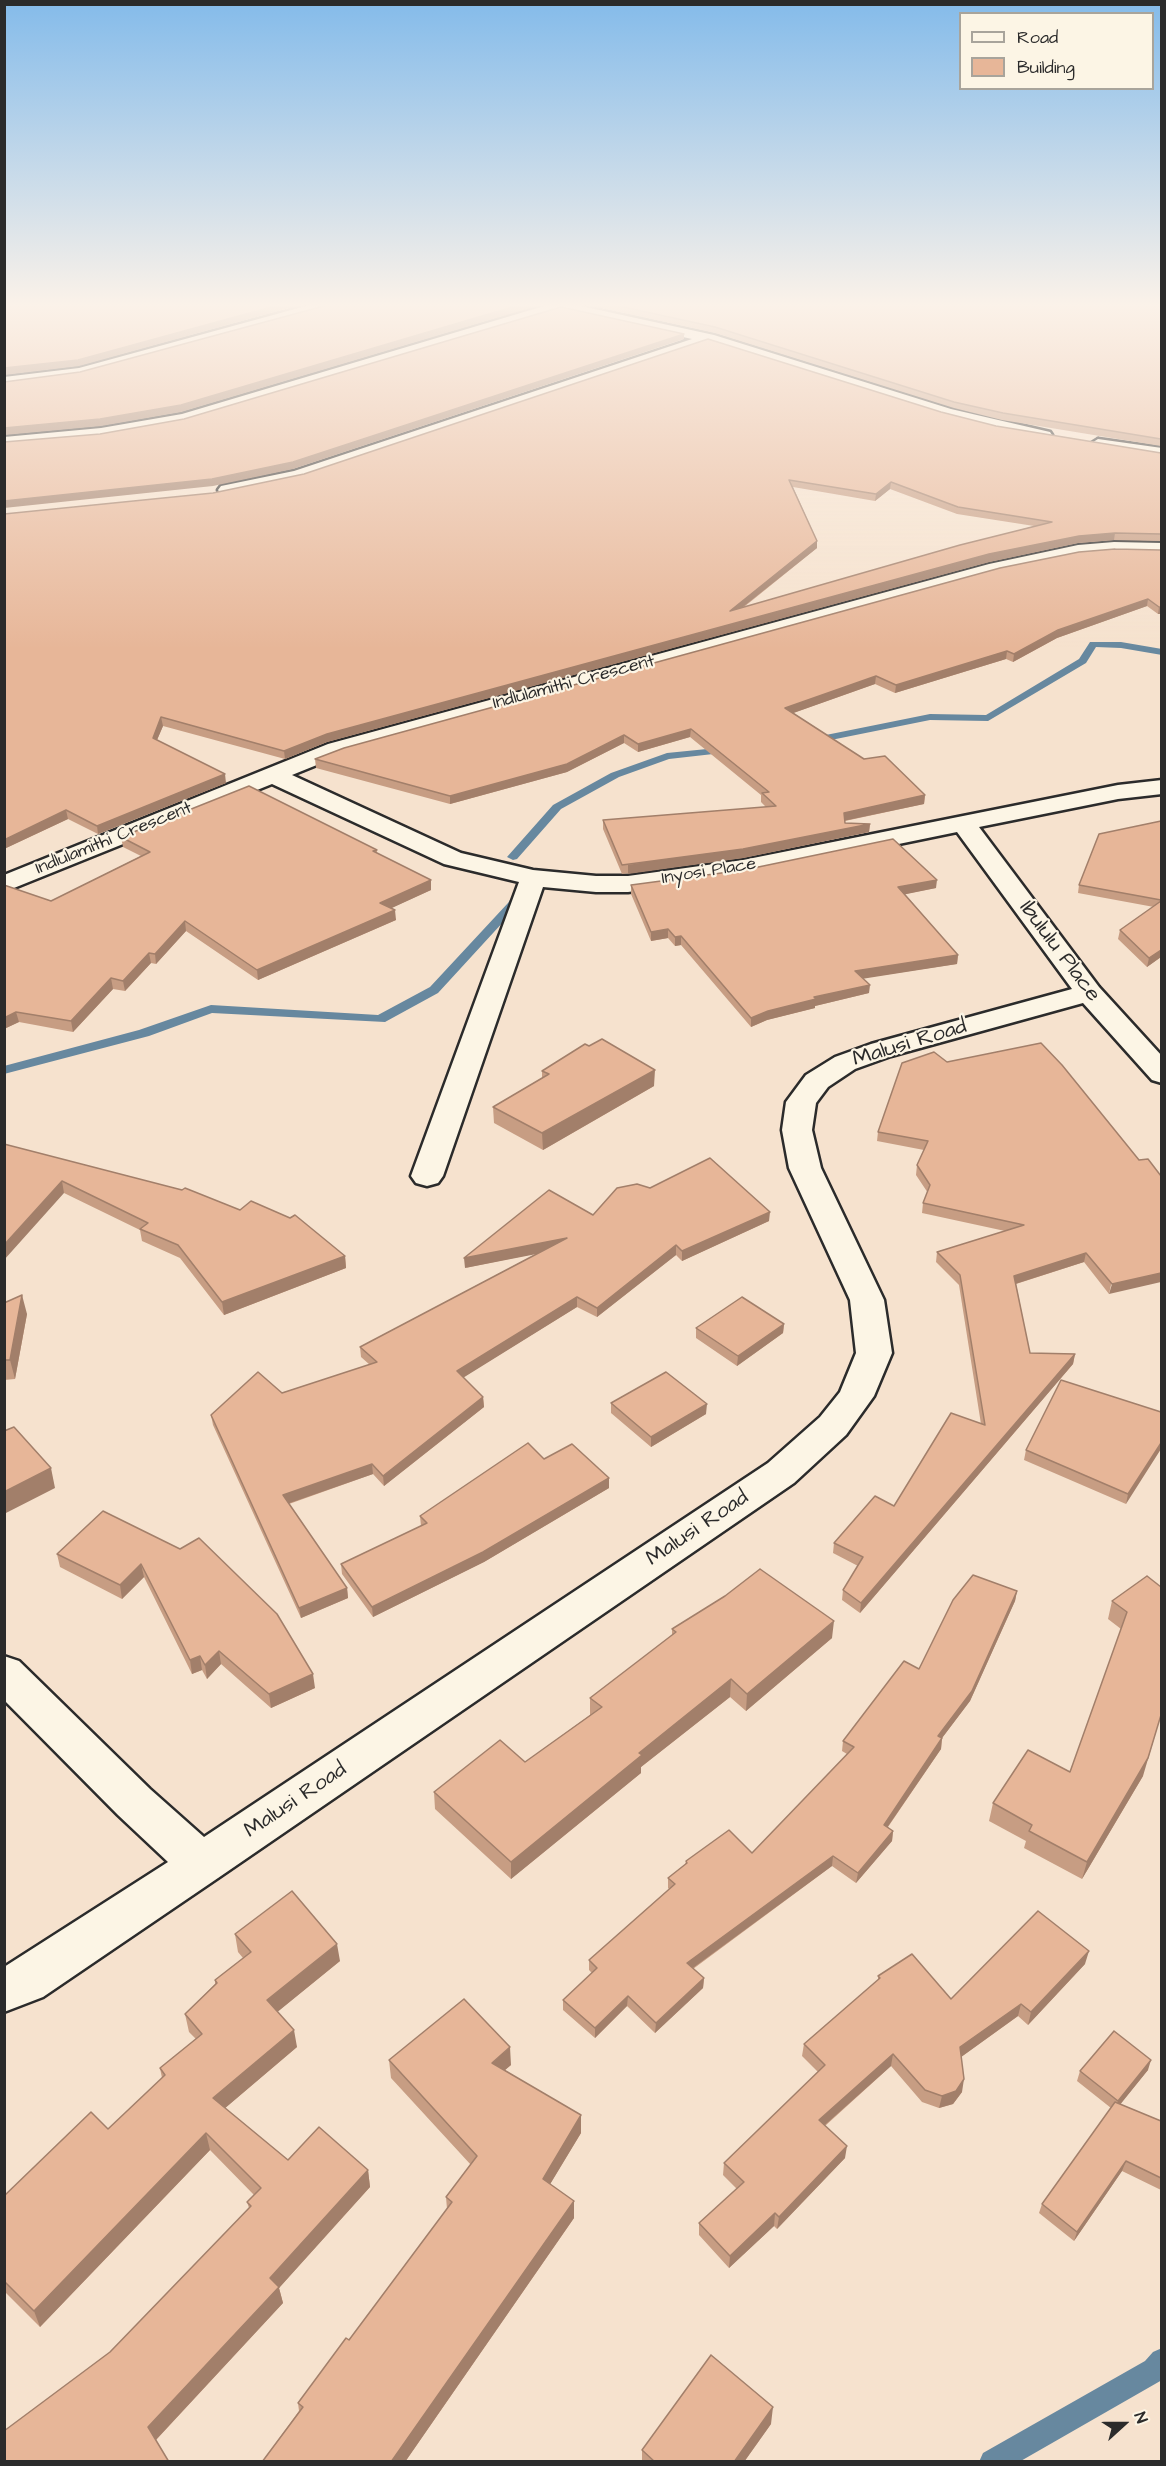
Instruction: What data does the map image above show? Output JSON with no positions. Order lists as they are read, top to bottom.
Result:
{
  "streets": {
    "street": [
      "Indlulamithi Crescent",
      "Inyosi Place",
      "Ibululu Place",
      "Malusi Road"
    ]
  },
  "crossings": [
    ["Indlulamithi Crescent", "Inyosi Place"],
    ["Inyosi Place", "Ibululu Place"],
    ["Ibululu Place", "Malusi Road"]
  ],
  "legend": ["Road", "Building"],
  "north": "right"
}
